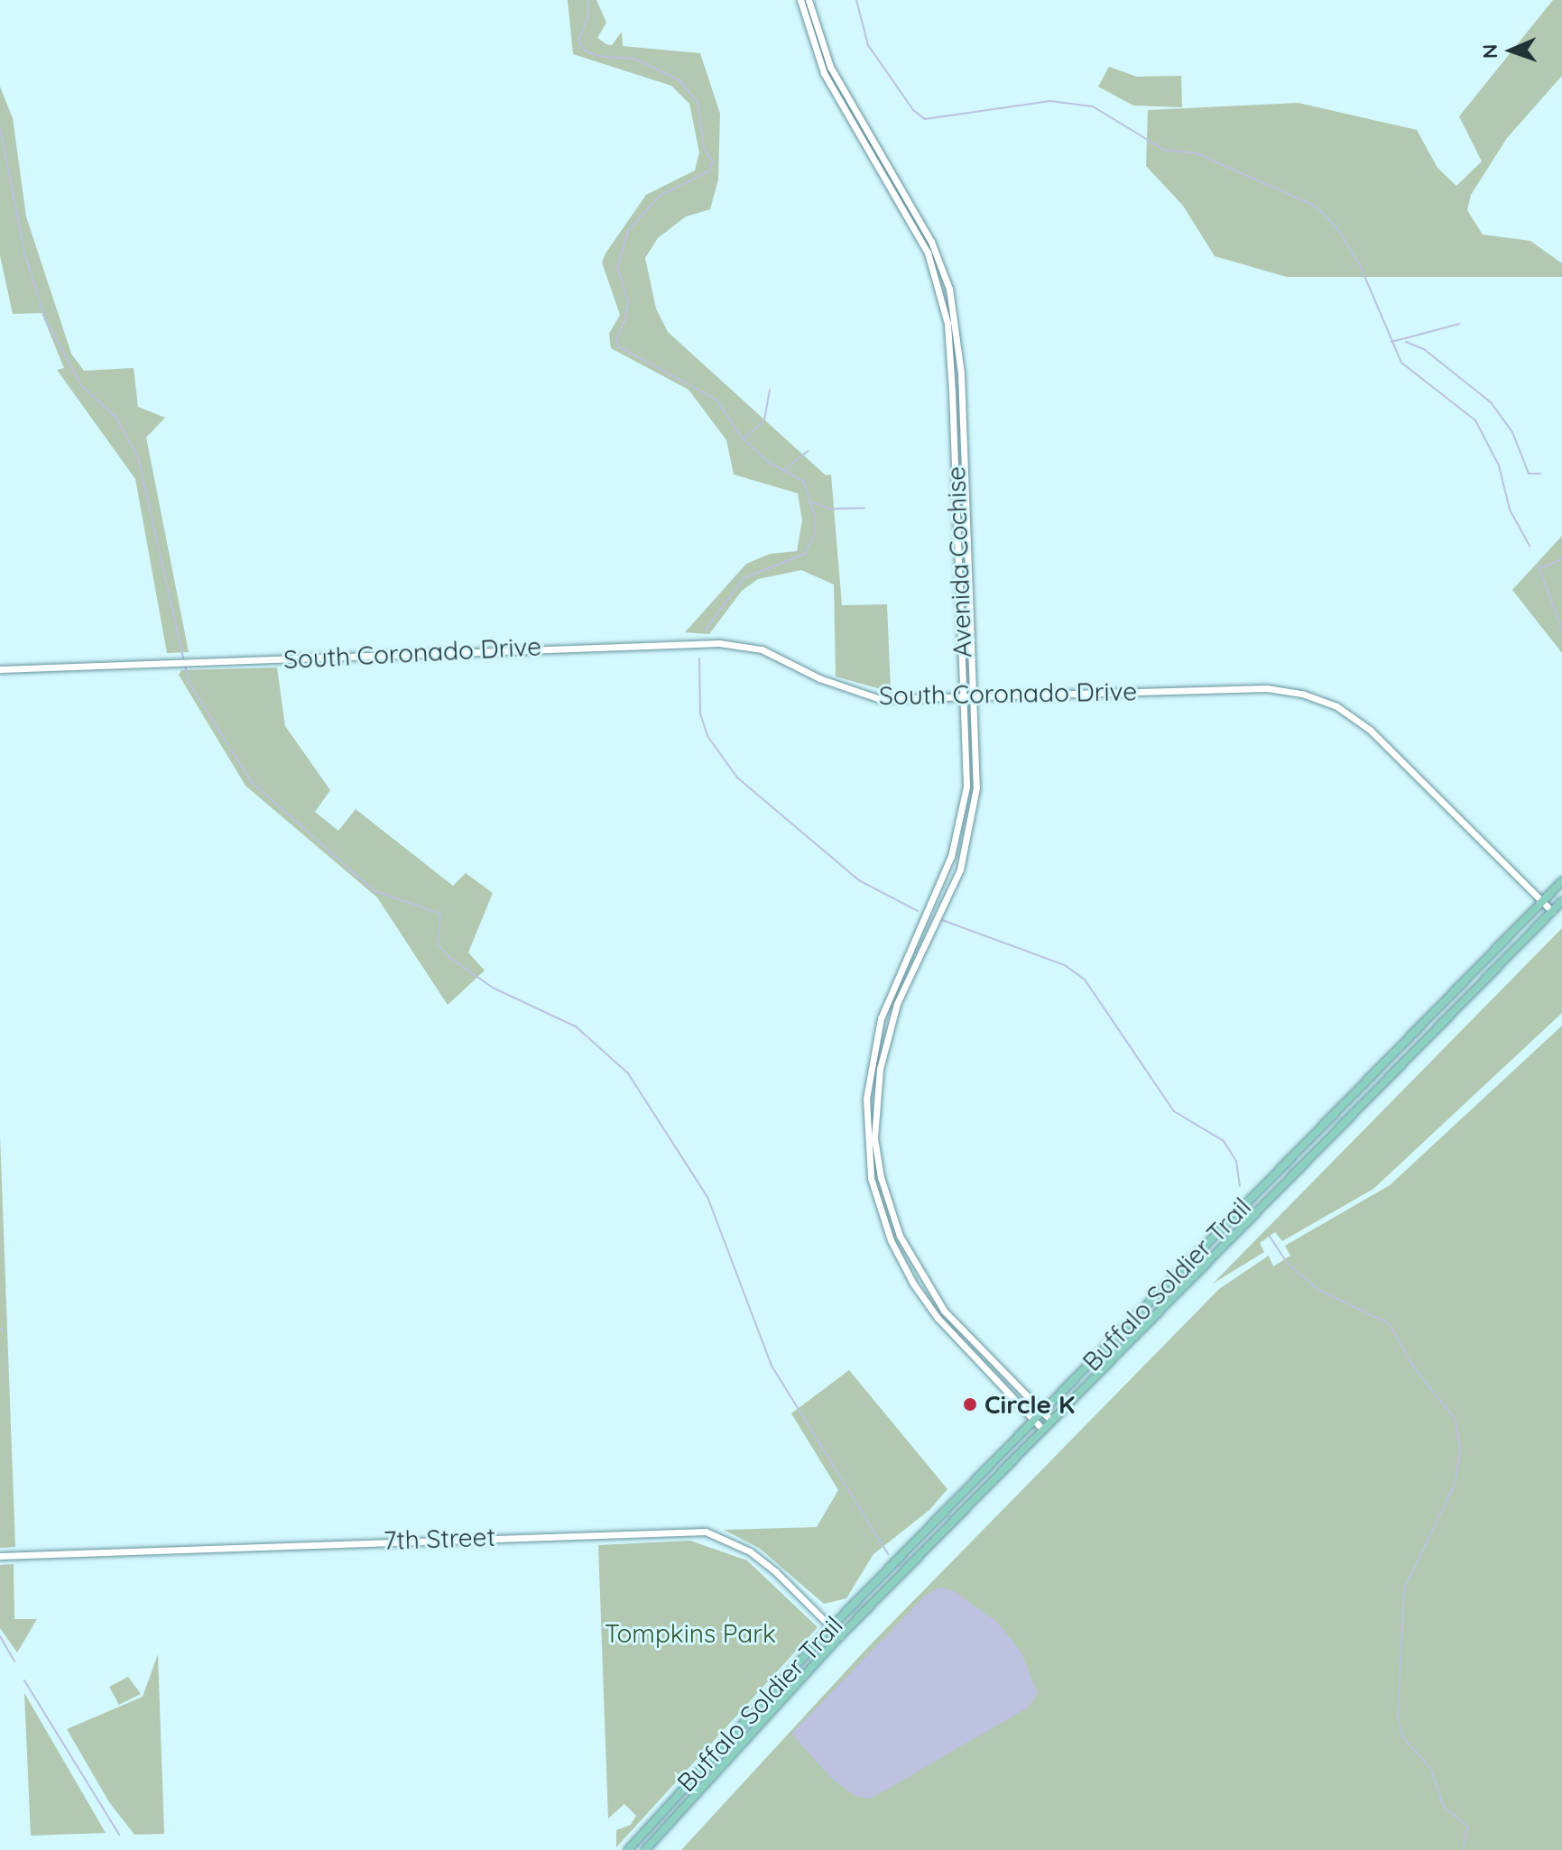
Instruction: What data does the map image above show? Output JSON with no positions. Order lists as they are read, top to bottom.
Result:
{
  "streets": {
    "main road": ["Buffalo Soldier Trail"],
    "street": ["Avenida Cochise", "South Coronado Drive", "7th Street"]
  },
  "crossings": [
    ["Avenida Cochise", "South Coronado Drive"],
    ["Avenida Cochise", "Buffalo Soldier Trail"],
    ["South Coronado Drive", "Buffalo Soldier Trail"],
    ["Buffalo Soldier Trail", "7th Street"]
  ],
  "parks": ["Tompkins Park"],
  "places": ["Circle K"],
  "north": "left"
}
